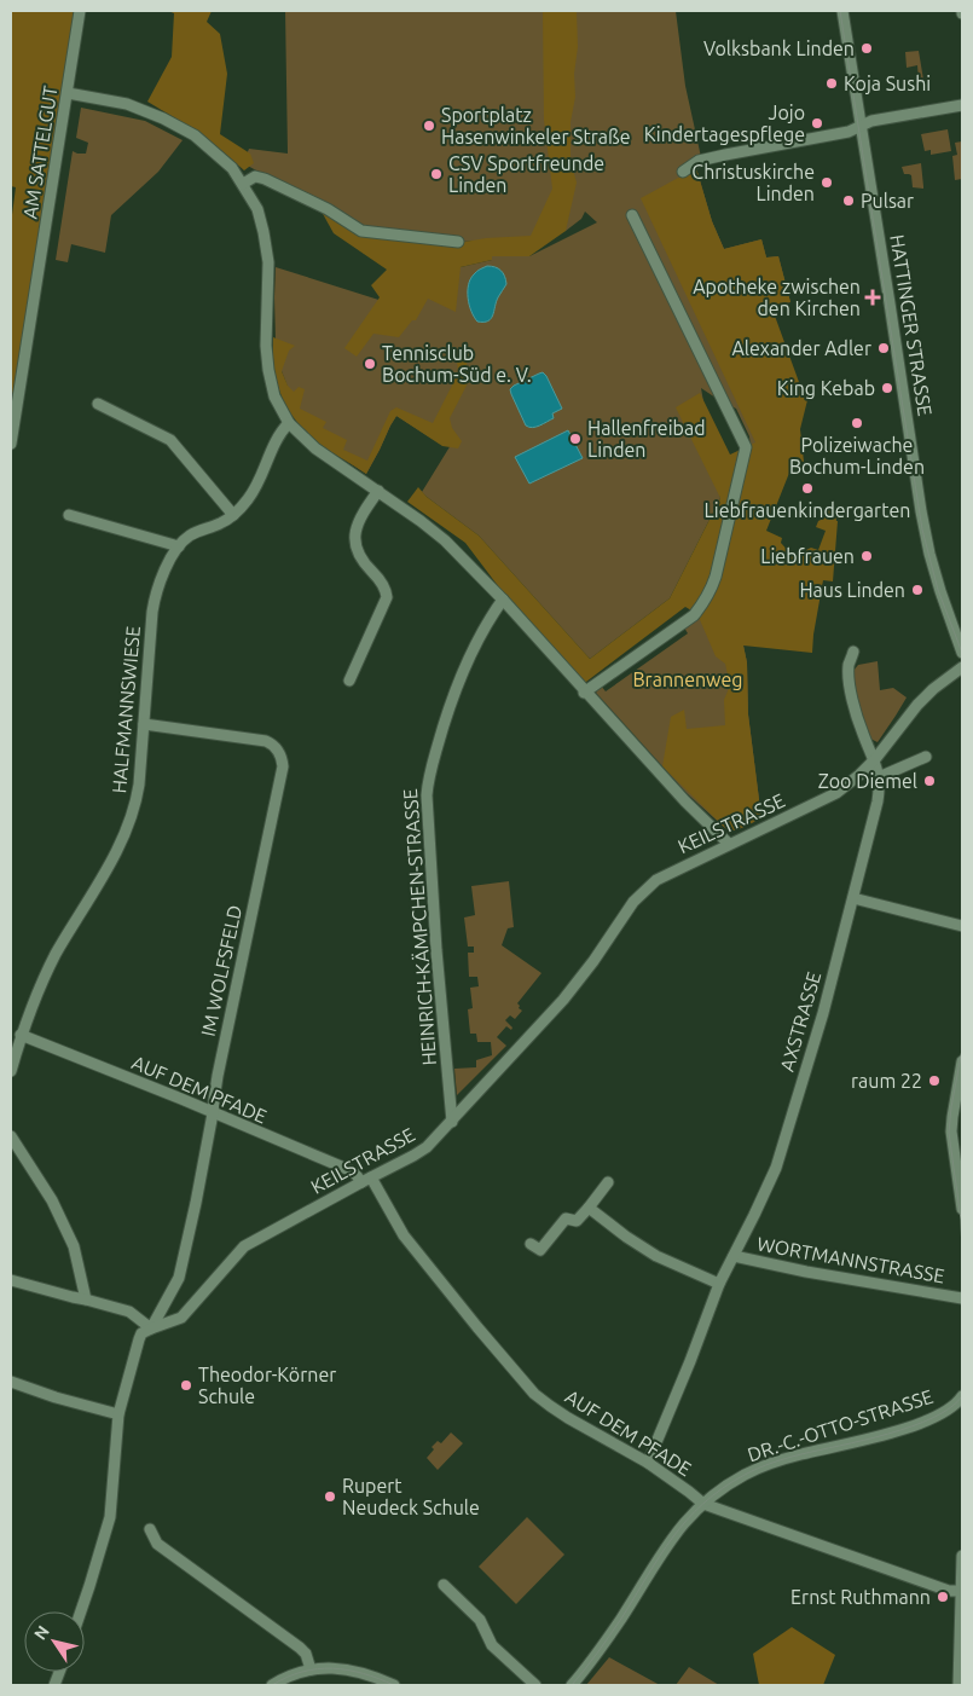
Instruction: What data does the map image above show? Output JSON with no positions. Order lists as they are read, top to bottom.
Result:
{
  "streets": {
    "street": [
      "AM SATTELGUT",
      "HATTINGER STRASSE",
      "HALFMANNSWIESE",
      "KEILSTRASSE",
      "HEINRICH-KÄMPCHEN-STRASSE",
      "IM WOLFSFELD",
      "AXSTRASSE",
      "AUF DEM PFADE",
      "WORTMANNSTRASSE",
      "DR.-C.-OTTO-STRASSE"
    ]
  },
  "crossings": [
    ["HALFMANNSWIESE", "IM WOLFSFELD"],
    ["HALFMANNSWIESE", "AUF DEM PFADE"],
    ["KEILSTRASSE", "HEINRICH-KÄMPCHEN-STRASSE"],
    ["KEILSTRASSE", "IM WOLFSFELD"],
    ["KEILSTRASSE", "AXSTRASSE"],
    ["KEILSTRASSE", "AUF DEM PFADE"],
    ["IM WOLFSFELD", "AUF DEM PFADE"],
    ["AXSTRASSE", "AUF DEM PFADE"],
    ["AXSTRASSE", "WORTMANNSTRASSE"],
    ["AUF DEM PFADE", "DR.-C.-OTTO-STRASSE"]
  ],
  "parks": ["Brannenweg"],
  "places": {
    "other": [
      "Volksbank Linden",
      "Koja Sushi",
      "Jojo Kindertagespflege",
      "Sportplatz Hasenwinkeler Straße",
      "CSV Sportfreunde Linden",
      "Christuskirche Linden",
      "Pulsar",
      "Alexander Adler",
      "Tennisclub Bochum-Süd e. V.",
      "King Kebab",
      "Polizeiwache Bochum-Linden",
      "Hallenfreibad Linden",
      "Liebfrauenkindergarten",
      "Liebfrauen",
      "Haus Linden",
      "Zoo Diemel",
      "raum 22",
      "Theodor-Körner Schule",
      "Rupert Neudeck Schule",
      "Ernst Ruthmann"
    ],
    "health": ["Apotheke zwischen den Kirchen"]
  },
  "north": "top left"
}
